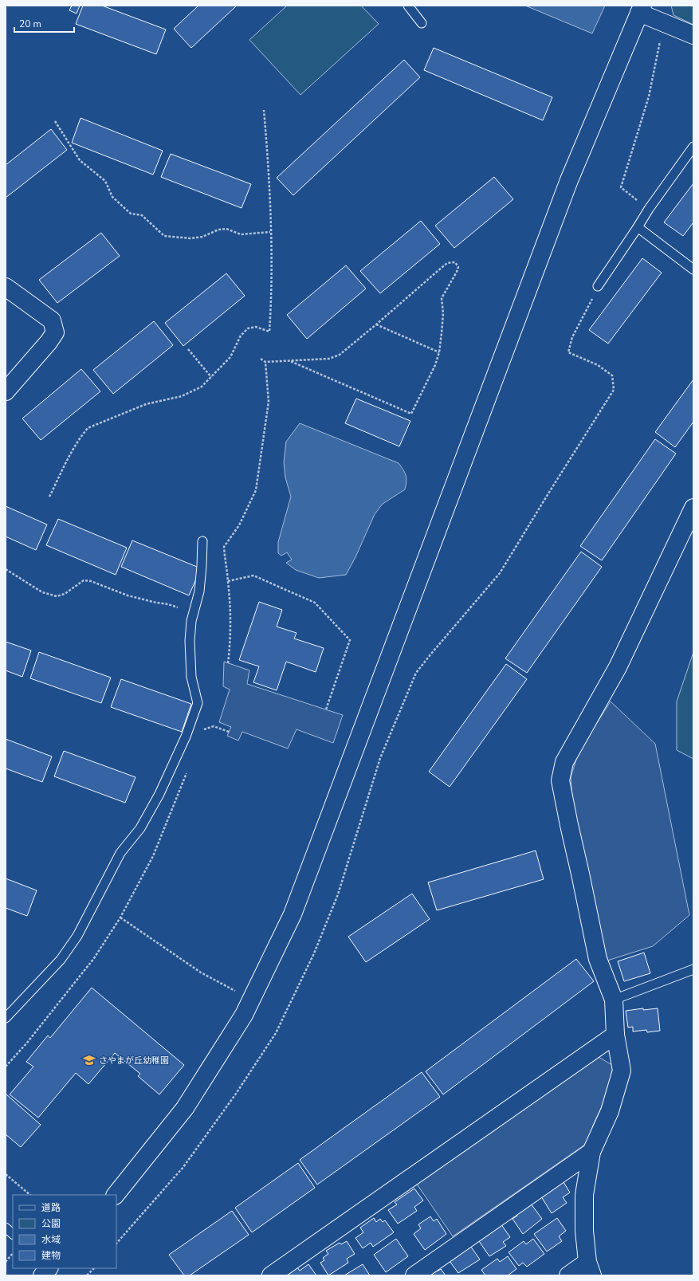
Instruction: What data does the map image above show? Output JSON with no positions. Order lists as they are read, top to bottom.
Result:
{
  "places": {
    "school or university": ["さやまが丘幼稚園"]
  },
  "legend": [
    "道路",
    "公園",
    "水域",
    "建物"
  ],
  "scale_bar": "20 m"
}
